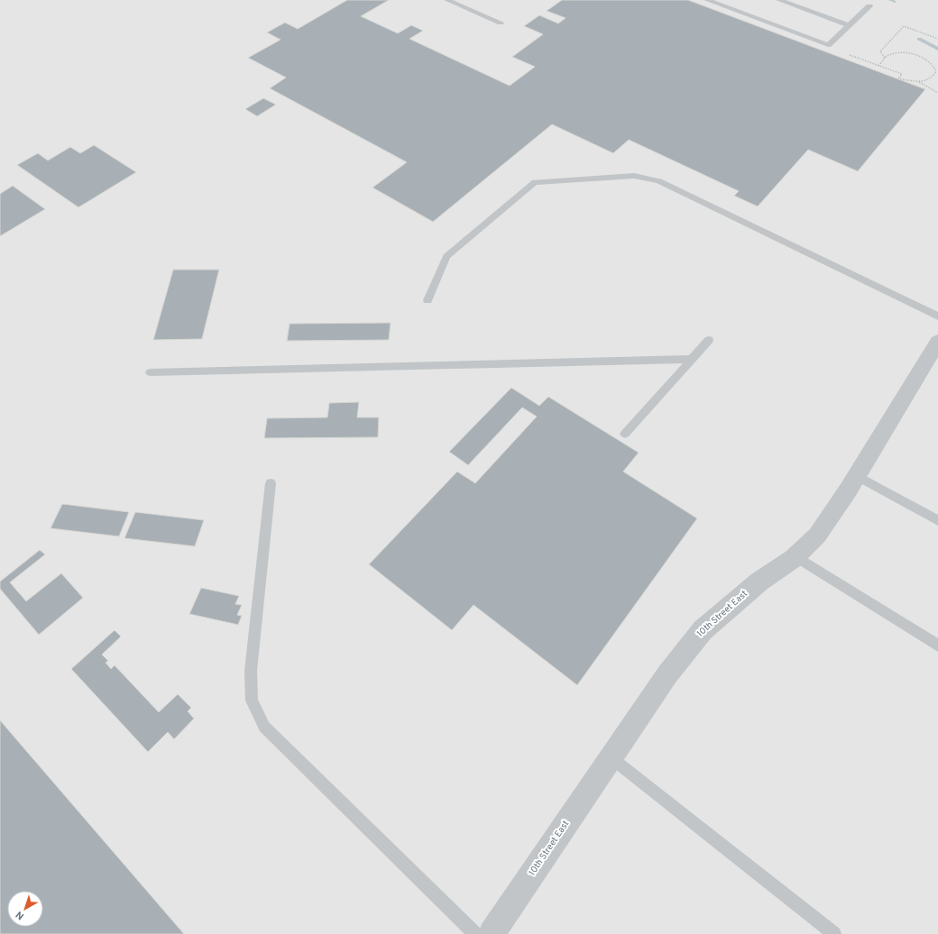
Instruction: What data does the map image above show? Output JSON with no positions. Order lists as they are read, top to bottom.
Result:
{
  "streets": {
    "street": ["10th Street East"]
  },
  "north": "bottom left"
}
